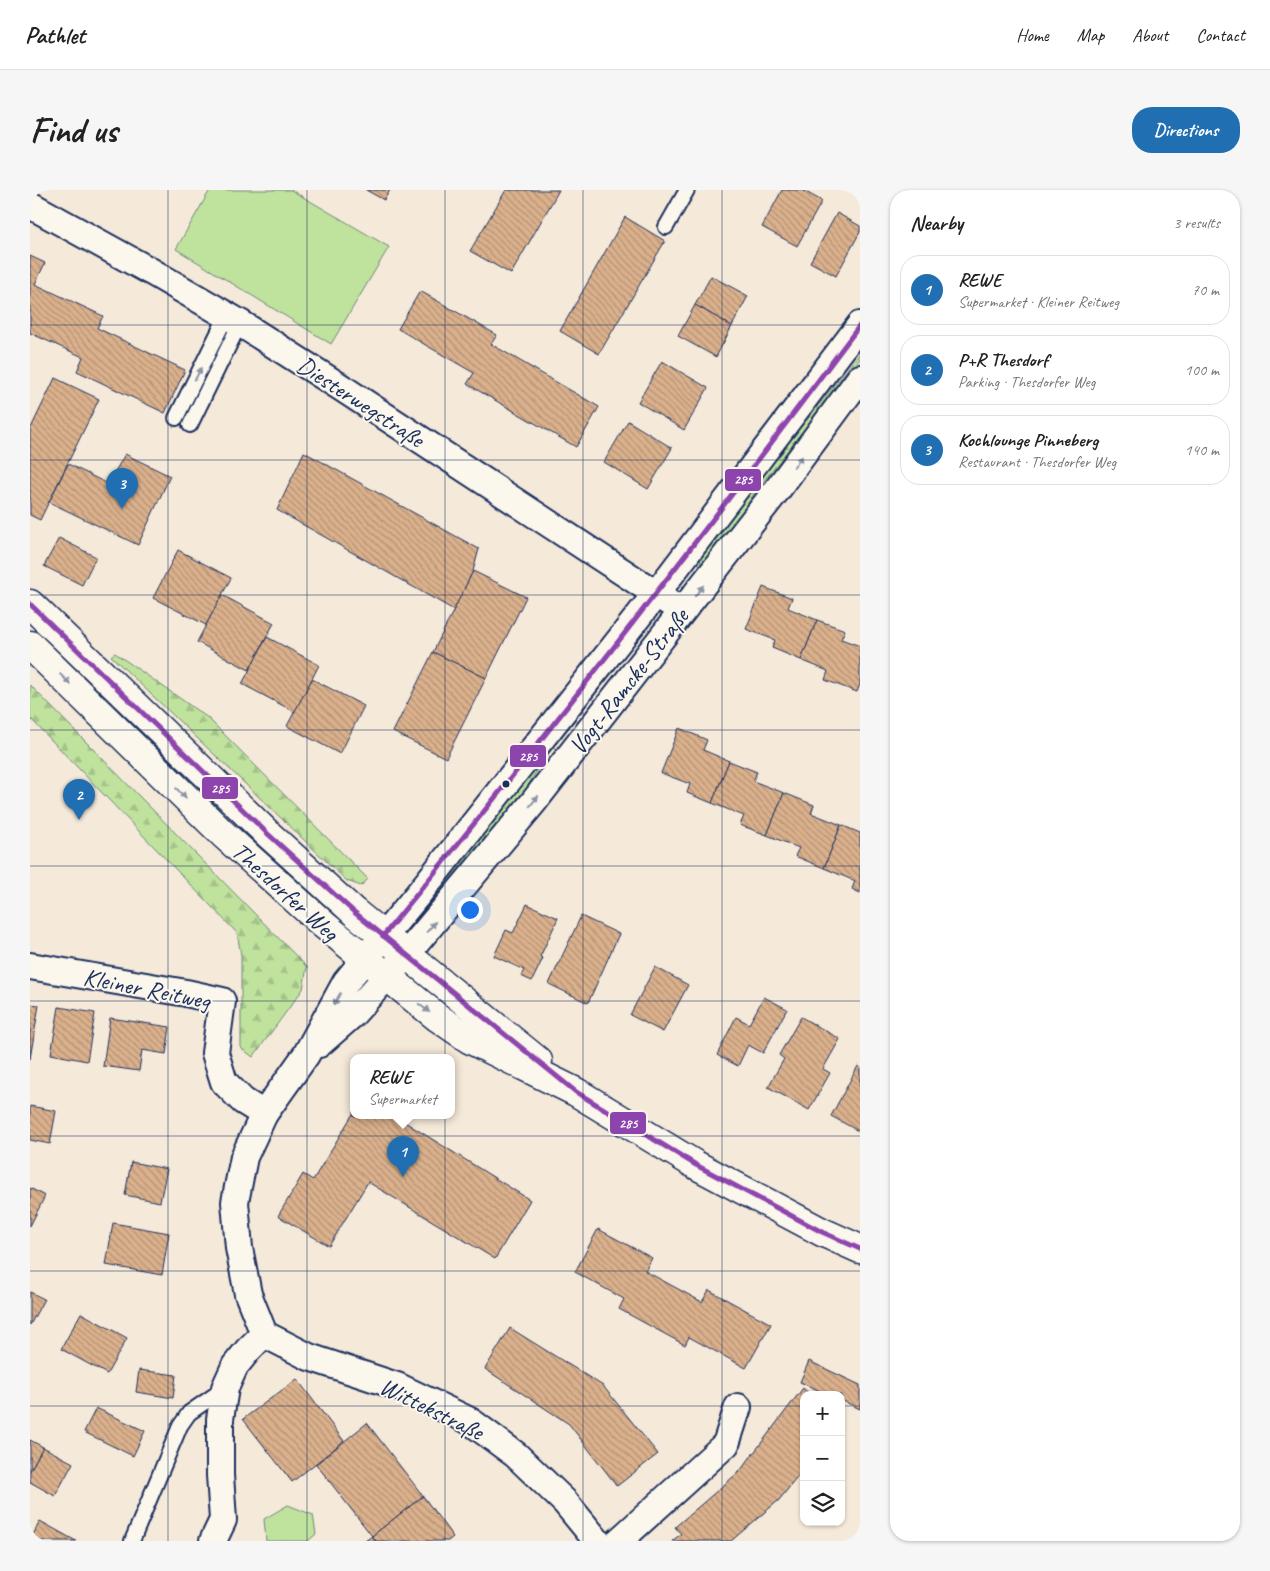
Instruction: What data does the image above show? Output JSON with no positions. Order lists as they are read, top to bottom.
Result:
{
  "streets": {
    "street": [
      "Diesterwegstraße",
      "Vogt-Ramcke-Straße",
      "Thesdorfer Weg",
      "Kleiner Reitweg",
      "Wittekstraße"
    ]
  },
  "crossings": [
    ["Diesterwegstraße", "Vogt-Ramcke-Straße"],
    ["Vogt-Ramcke-Straße", "Thesdorfer Weg"]
  ],
  "lines": ["transit line 285"],
  "page": {
    "header": "Pathlet",
    "nav": [
      "Home",
      "Map",
      "About",
      "Contact"
    ],
    "buttons": "Directions",
    "title": "Find us",
    "heading": ["Nearby", "3 results"],
    "list": [
      {
        "mark": "1",
        "name": "REWE",
        "note": "Supermarket · Kleiner Reitweg",
        "value": "70 m"
      },
      {
        "mark": "2",
        "name": "P+R Thesdorf",
        "note": "Parking · Thesdorfer Weg",
        "value": "100 m"
      },
      {
        "mark": "3",
        "name": "Kochlounge Pinneberg",
        "note": "Restaurant · Thesdorfer Weg",
        "value": "140 m"
      }
    ],
    "pins": ["3", "2", "1"],
    "popup": ["REWE", "Supermarket"],
    "map_buttons": ["+", "−"]
  }
}
